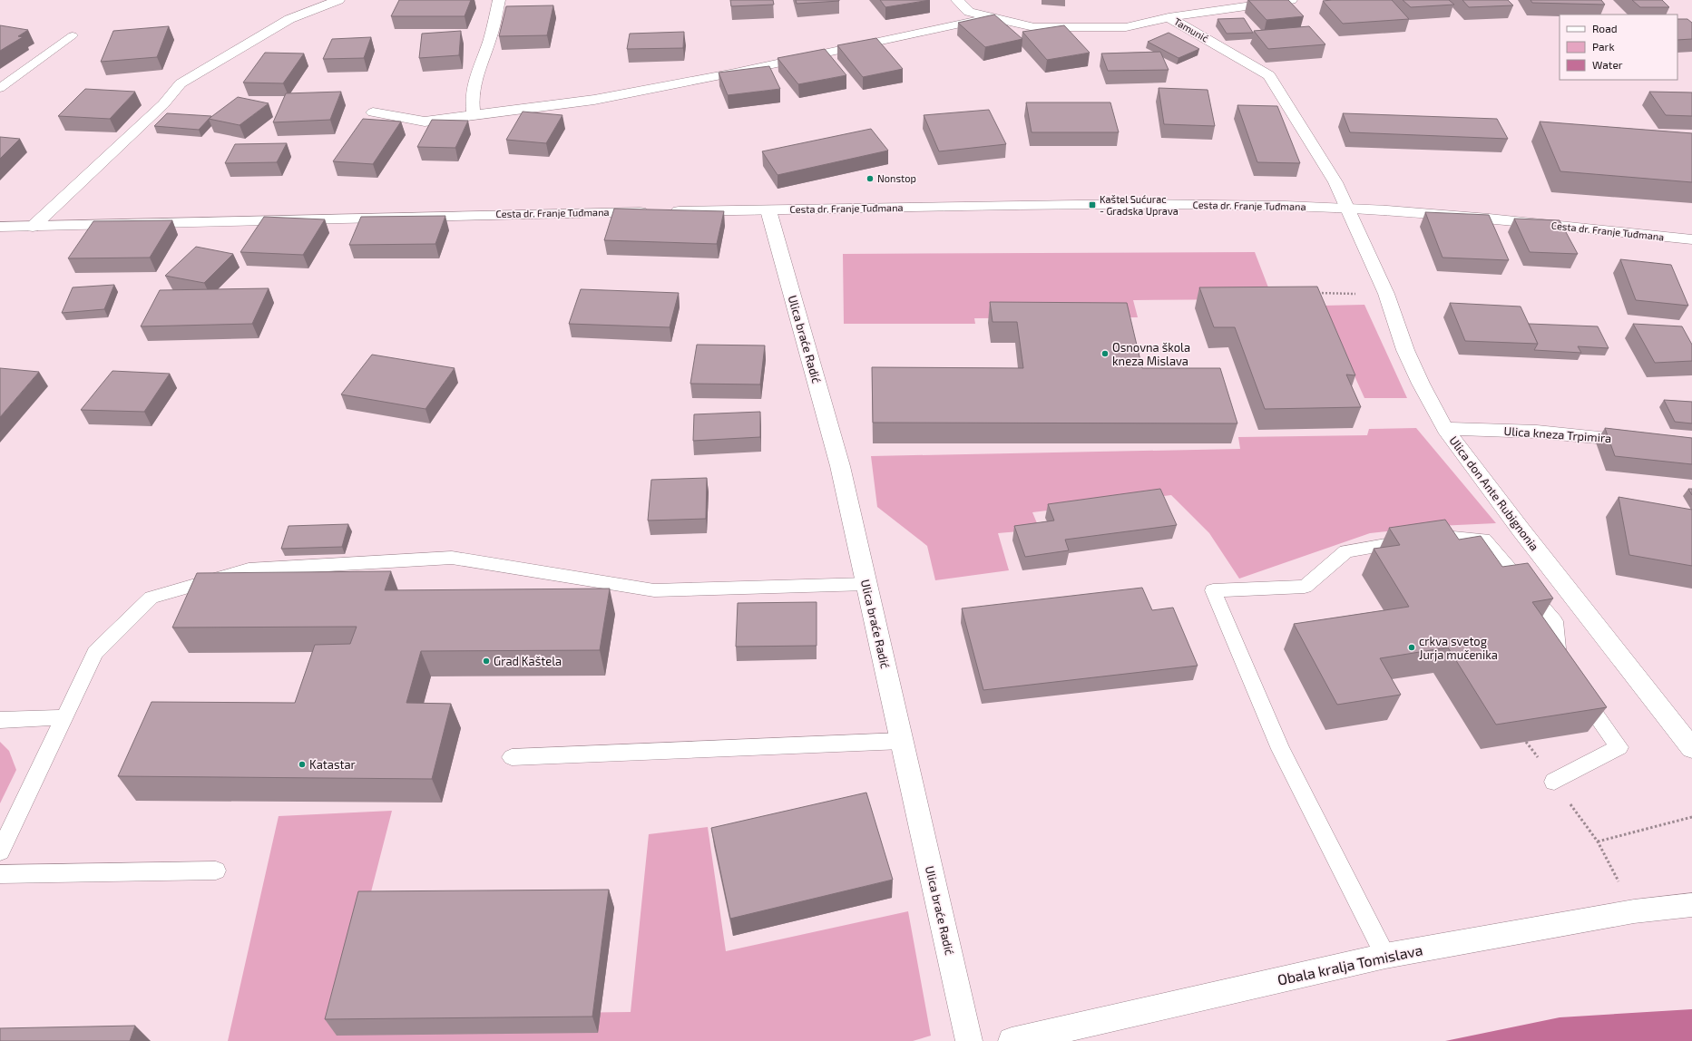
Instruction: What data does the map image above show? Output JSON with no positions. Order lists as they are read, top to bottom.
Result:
{
  "streets": {
    "street": [
      "Tamunić",
      "Cesta dr. Franje Tuđmana",
      "Ulica braće Radić",
      "Ulica kneza Trpimira",
      "Ulica don Ante Rubignonia",
      "Obala kralja Tomislava"
    ]
  },
  "crossings": [
    ["Tamunić", "Cesta dr. Franje Tuđmana"],
    ["Tamunić", "Ulica don Ante Rubignonia"],
    ["Cesta dr. Franje Tuđmana", "Ulica braće Radić"],
    ["Cesta dr. Franje Tuđmana", "Ulica don Ante Rubignonia"],
    ["Ulica kneza Trpimira", "Ulica don Ante Rubignonia"]
  ],
  "places": {
    "other": [
      "Nonstop",
      "Osnovna škola kneza Mislava",
      "crkva svetog Jurja mučenika",
      "Grad Kaštela",
      "Katastar"
    ],
    "transit": ["Kaštel Sućurac - Gradska Uprava"]
  },
  "legend": ["Road", "Park", "Water"]
}
